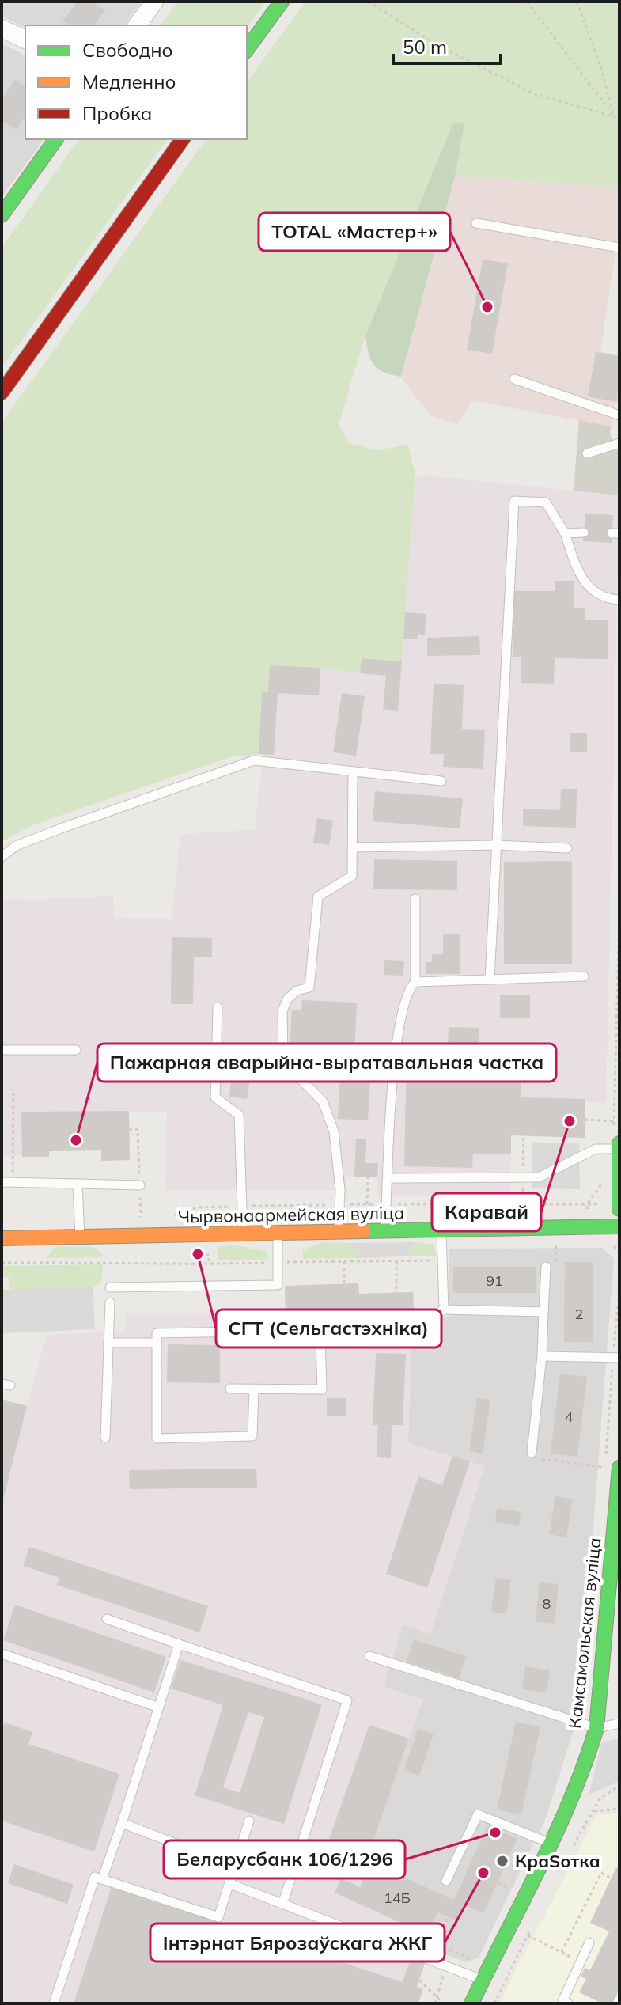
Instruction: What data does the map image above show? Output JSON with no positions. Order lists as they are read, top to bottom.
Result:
{
  "streets": {
    "main road": ["Чырвонаармейская вуліца", "Камсамольская вуліца"]
  },
  "places": [
    "TOTAL «Мастер+»",
    "Каравай",
    "Пажарная аварыйна-выратавальная частка",
    "СГТ (Сельгастэхніка)",
    "Беларусбанк 106/1296",
    "КраSотка",
    "Інтэрнат Бярозаўскага ЖКГ"
  ],
  "house_numbers": [
    "91",
    "2",
    "4",
    "8",
    "14Б"
  ],
  "legend": ["Свободно", "Медленно", "Пробка"],
  "scale_bar": "50 m"
}
